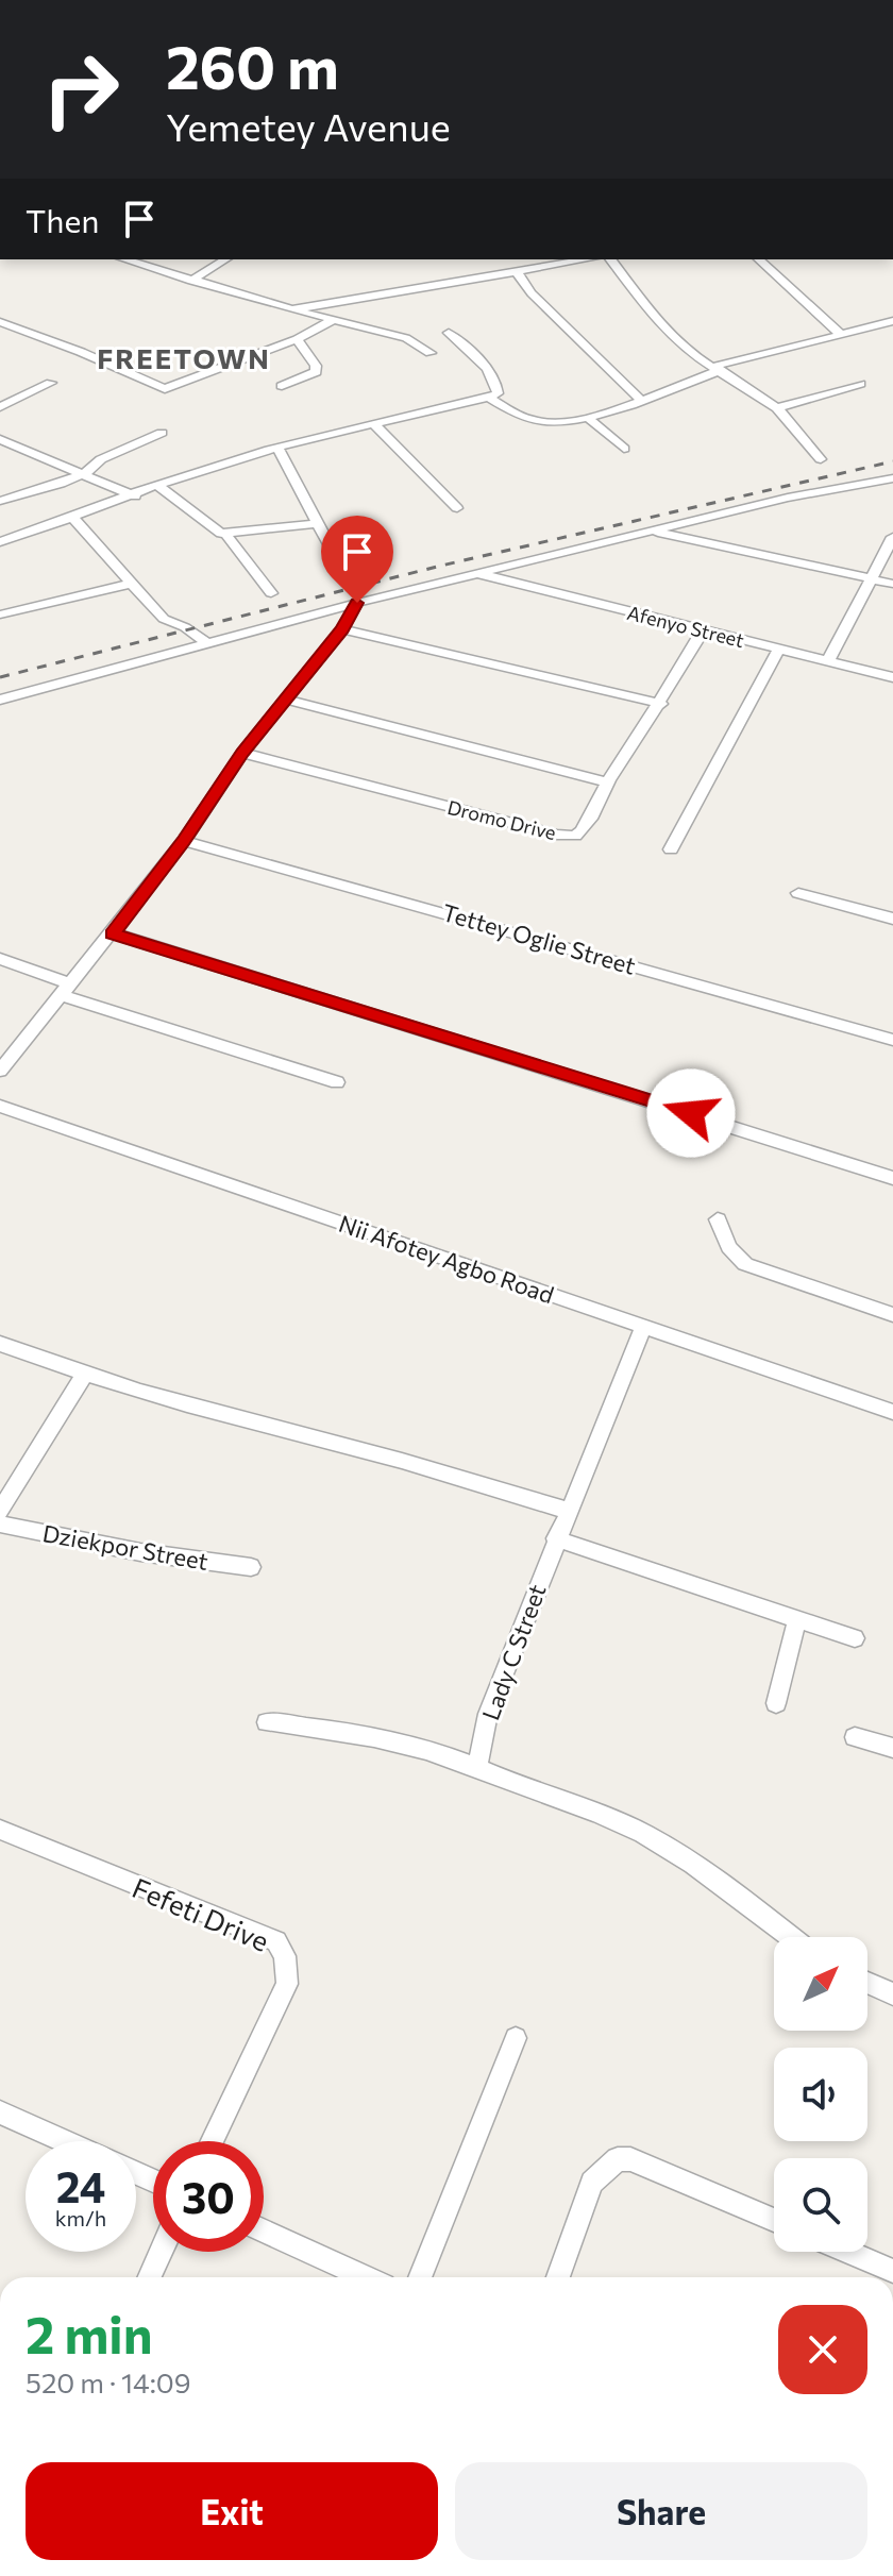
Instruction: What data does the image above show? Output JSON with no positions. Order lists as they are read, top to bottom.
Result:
{
  "streets": {
    "street": [
      "Afenyo Street",
      "Dromo Drive",
      "Tettey Oglie Street",
      "Nii Afotey Agbo Road",
      "Dziekpor Street",
      "Lady C Street",
      "Fefeti Drive"
    ]
  },
  "crossings": [
    ["Afenyo Street", "Dromo Drive"],
    ["Nii Afotey Agbo Road", "Lady C Street"]
  ],
  "districts": ["FREETOWN"],
  "north": "top right",
  "page": {
    "turn": ["260 m", "Yemetey Avenue"],
    "then": "Then",
    "speed": "24 km/h",
    "limit": "30",
    "heading": ["2 min", "520 m · 14:09"],
    "buttons": ["Exit", "Share"]
  }
}
